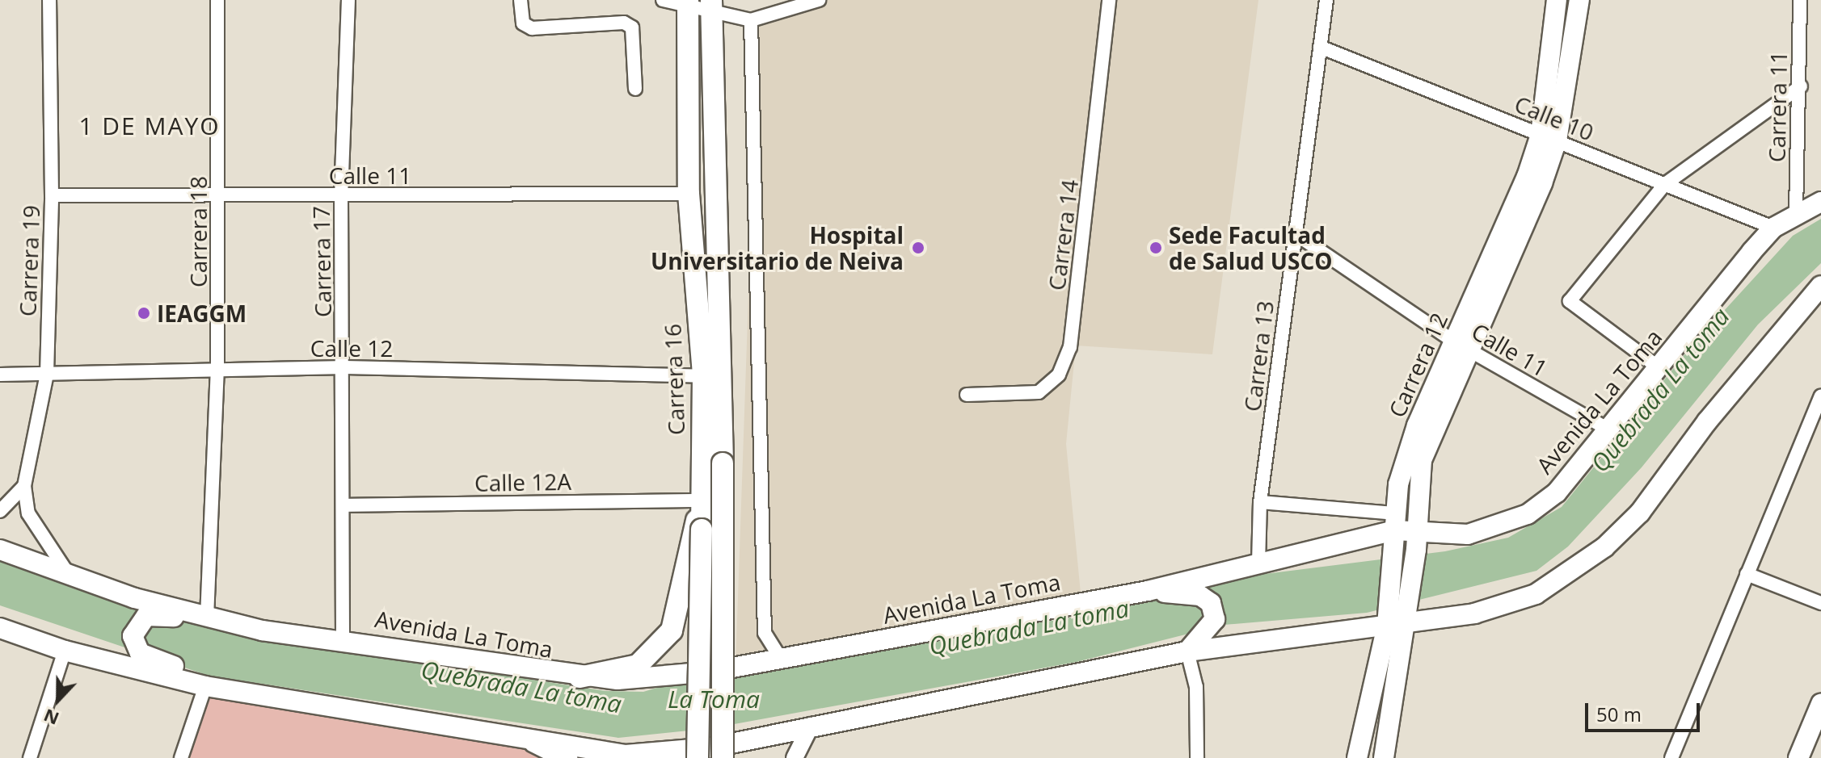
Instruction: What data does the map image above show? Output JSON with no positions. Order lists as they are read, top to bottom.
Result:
{
  "streets": {
    "main road": ["Carrera 12", "Carrera 16", "Avenida La Toma"],
    "street": [
      "Carrera 11",
      "Calle 10",
      "Calle 11",
      "Carrera 18",
      "Carrera 14",
      "Carrera 19",
      "Carrera 17",
      "Calle 12",
      "Carrera 13",
      "Calle 12A"
    ]
  },
  "crossings": [
    ["Carrera 11", "Avenida La Toma"],
    ["Calle 10", "Carrera 13"],
    ["Calle 10", "Carrera 12"],
    ["Calle 10", "Avenida La Toma"],
    ["Calle 11", "Carrera 18"],
    ["Calle 11", "Carrera 19"],
    ["Calle 11", "Carrera 17"],
    ["Calle 11", "Carrera 13"],
    ["Calle 11", "Carrera 12"],
    ["Calle 11", "Carrera 16"],
    ["Calle 11", "Avenida La Toma"],
    ["Carrera 18", "Calle 12"],
    ["Carrera 18", "Avenida La Toma"],
    ["Carrera 19", "Calle 12"],
    ["Carrera 17", "Calle 12"],
    ["Carrera 17", "Avenida La Toma"],
    ["Carrera 17", "Calle 12A"],
    ["Calle 12", "Carrera 16"],
    ["Carrera 13", "Avenida La Toma"],
    ["Carrera 12", "Avenida La Toma"],
    ["Carrera 16", "Calle 12A"]
  ],
  "districts": ["1 DE MAYO"],
  "water": ["Quebrada La toma", "La Toma"],
  "places": ["Hospital Universitario de Neiva", "Sede Facultad de Salud USCO", "IEAGGM"],
  "scale_bar": "50 m",
  "north": "bottom"
}
